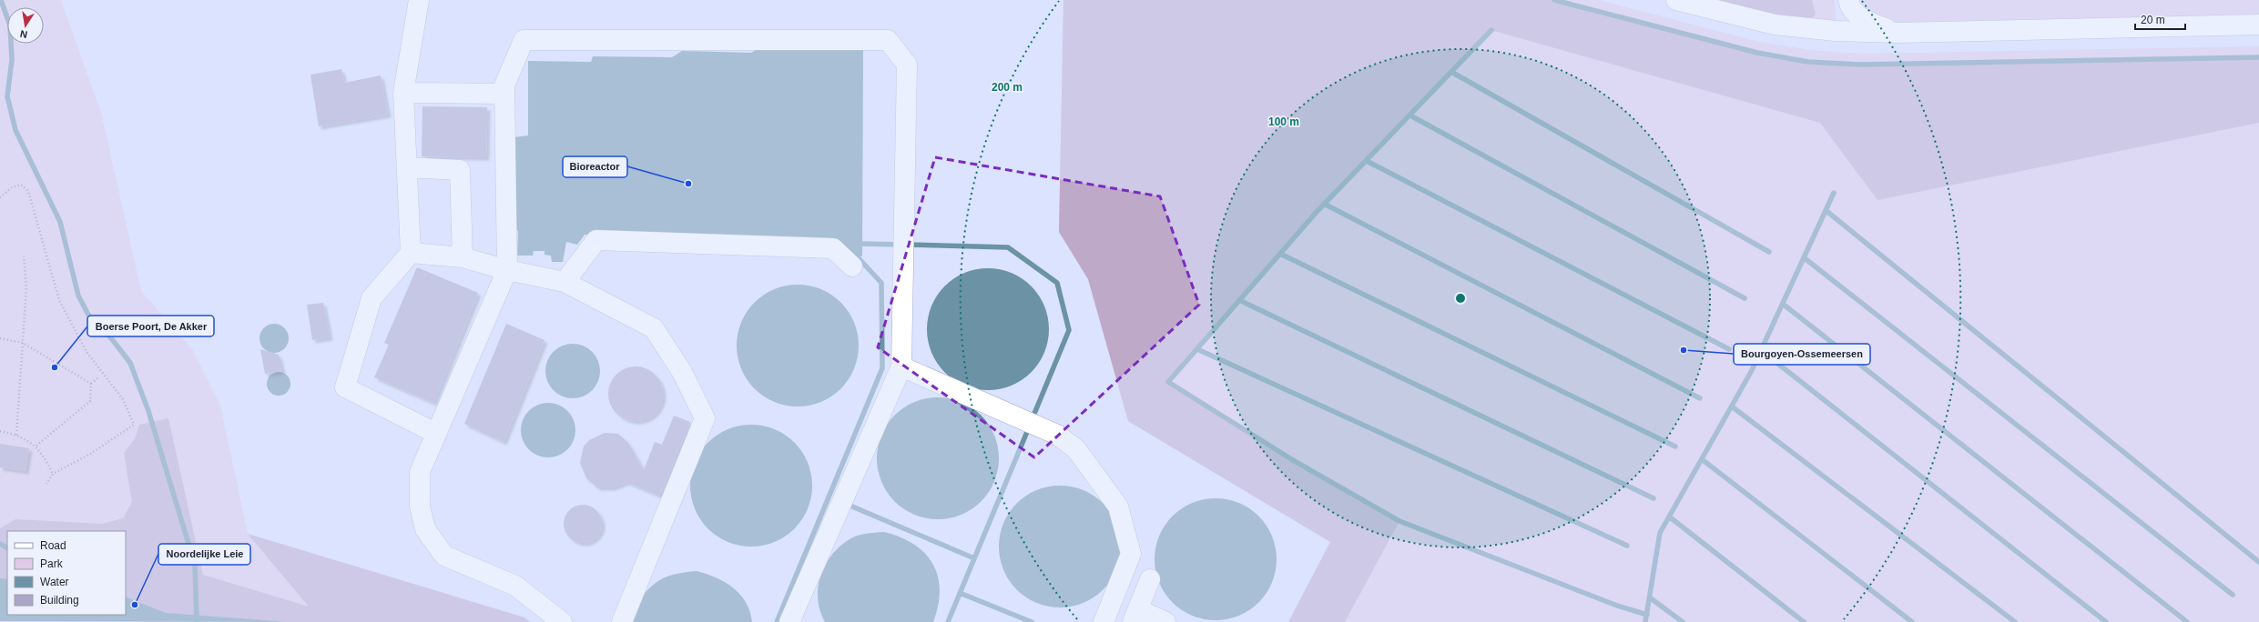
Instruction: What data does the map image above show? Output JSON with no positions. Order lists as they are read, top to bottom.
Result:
{
  "places": [
    "Bioreactor",
    "Bourgoyen-Ossemeersen",
    "Boerse Poort, De Akker",
    "Noordelijke Leie"
  ],
  "legend": [
    "Road",
    "Park",
    "Water",
    "Building"
  ],
  "scale_bar": "20 m",
  "north": "bottom",
  "rings": ["200 m", "100 m"]
}
